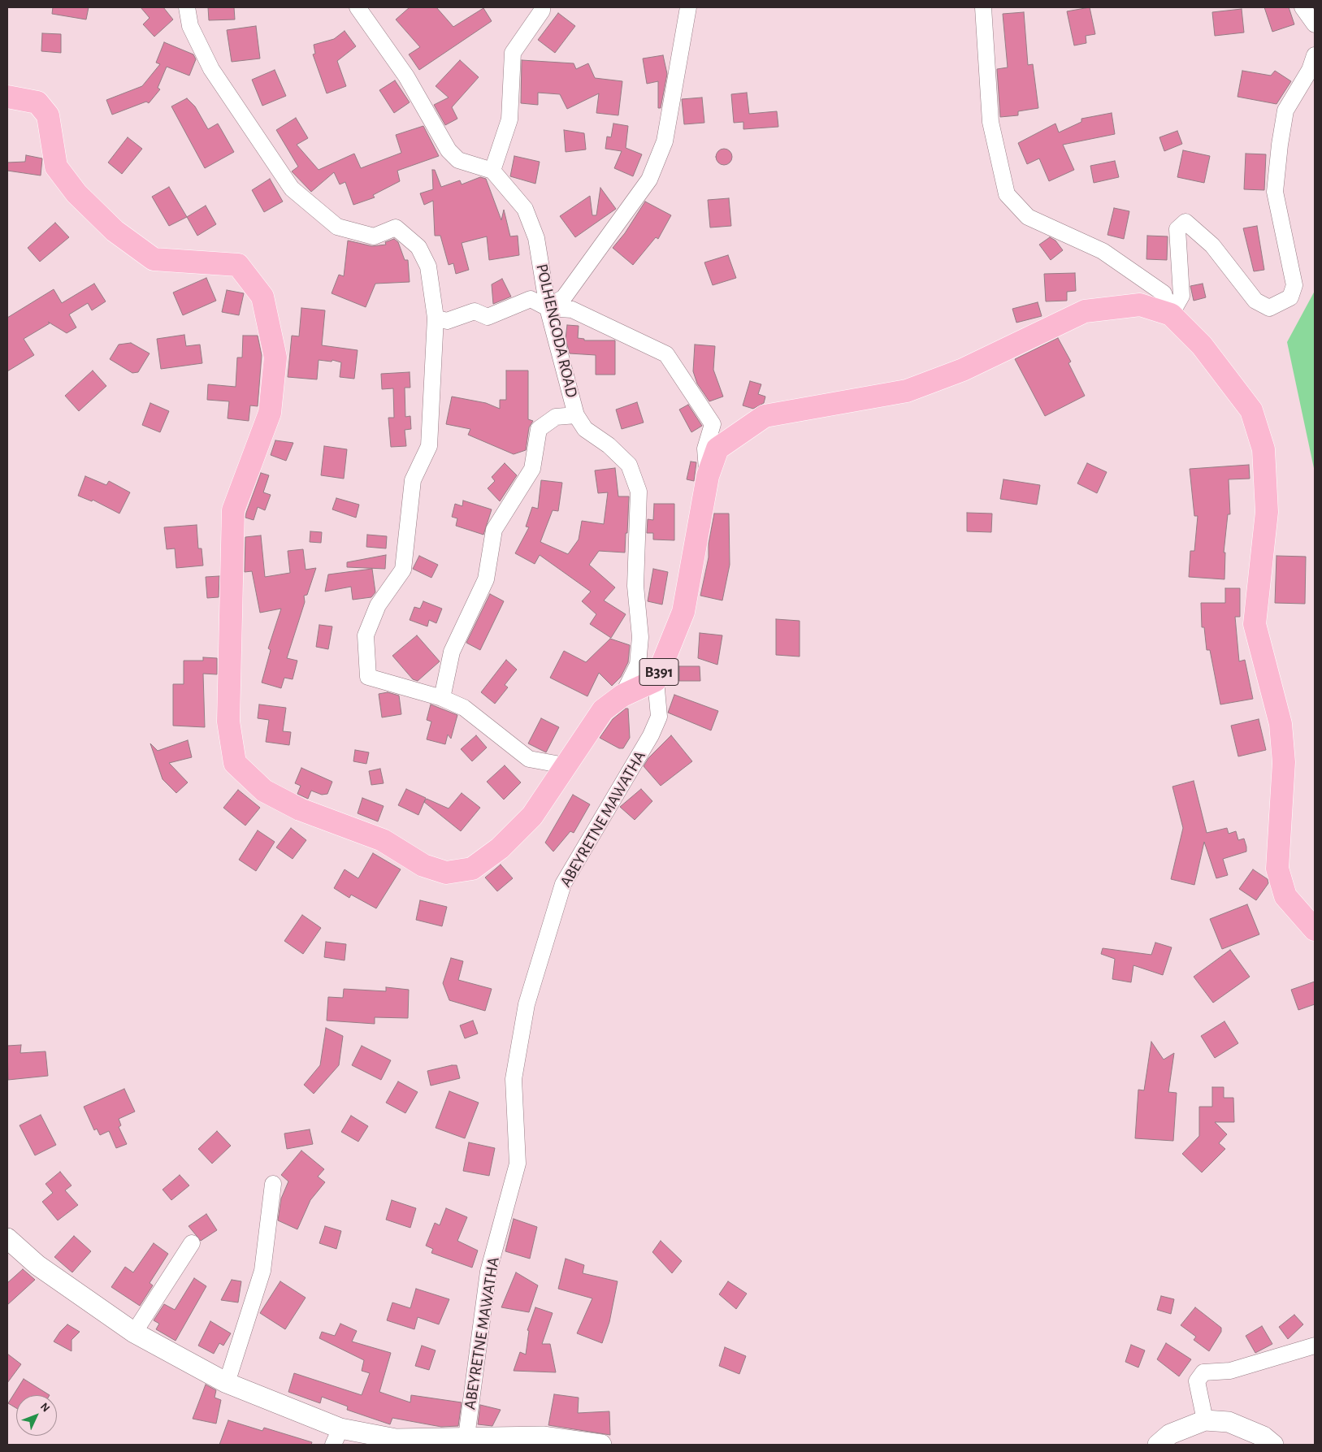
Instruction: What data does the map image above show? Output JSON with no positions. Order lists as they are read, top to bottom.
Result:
{
  "streets": {
    "main road": ["B391"],
    "street": ["POLHENGODA ROAD", "ABEYRETNE MAWATHA"]
  },
  "crossings": [
    ["POLHENGODA ROAD", "B391"],
    ["B391", "ABEYRETNE MAWATHA"]
  ],
  "north": "top right"
}
